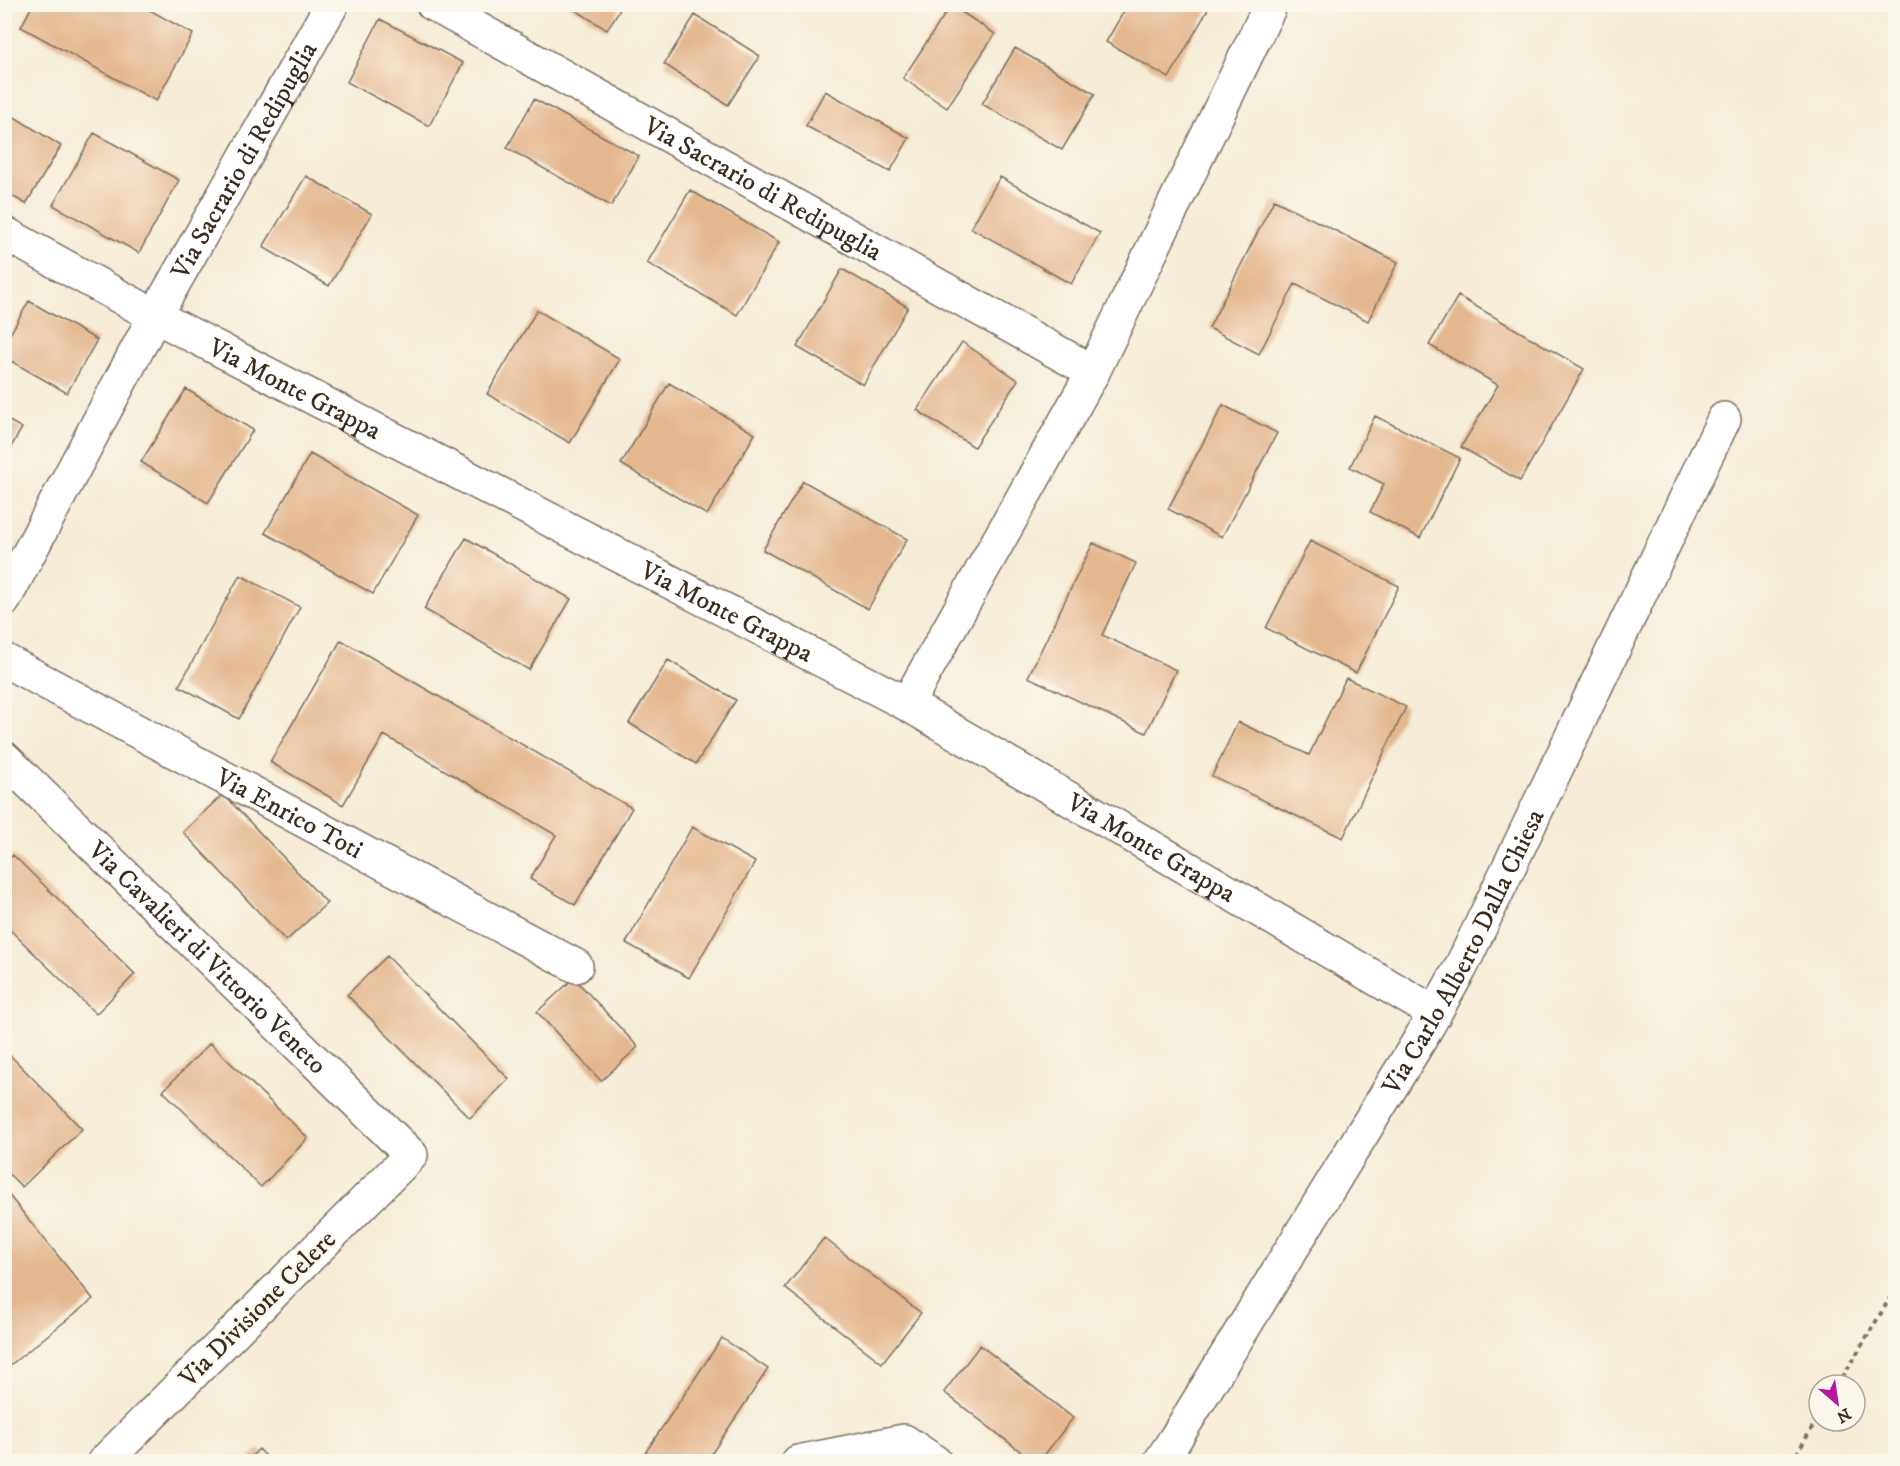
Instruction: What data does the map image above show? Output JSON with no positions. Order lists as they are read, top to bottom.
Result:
{
  "streets": {
    "street": [
      "Via Sacrario di Redipuglia",
      "Via Monte Grappa",
      "Via Enrico Toti",
      "Via Carlo Alberto Dalla Chiesa",
      "Via Cavalieri di Vittorio Veneto",
      "Via Divisione Celere"
    ]
  },
  "crossings": [
    ["Via Sacrario di Redipuglia", "Via Monte Grappa"],
    ["Via Monte Grappa", "Via Carlo Alberto Dalla Chiesa"],
    ["Via Cavalieri di Vittorio Veneto", "Via Divisione Celere"]
  ],
  "north": "bottom right"
}
